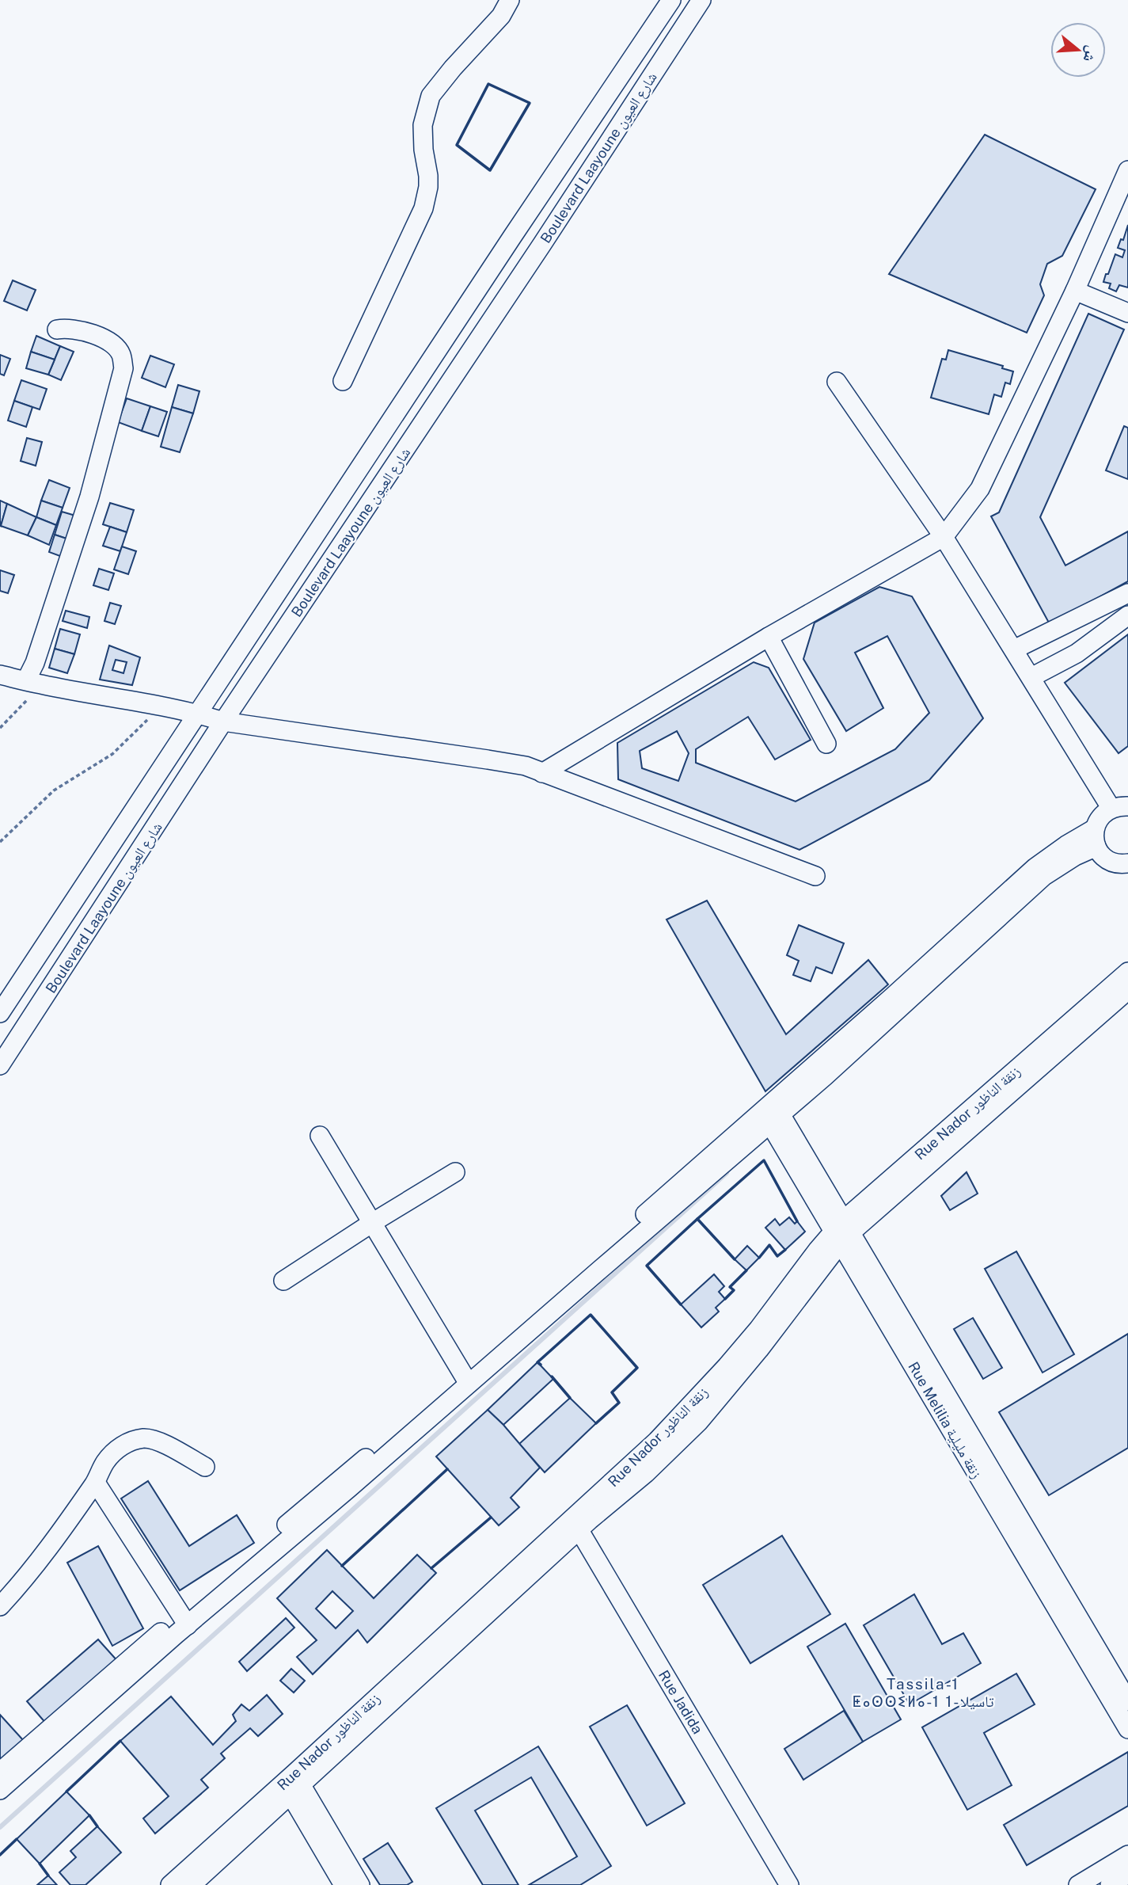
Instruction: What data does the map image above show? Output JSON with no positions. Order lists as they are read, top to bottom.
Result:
{
  "streets": {
    "street": [
      "Boulevard Laayoune شارع العيون",
      "Rue Nador زنقة الناظور",
      "Rue Melilia زنقة مليلية",
      "Rue Jadida"
    ]
  },
  "crossings": [
    ["Rue Nador زنقة الناظور", "Rue Melilia زنقة مليلية"],
    ["Rue Nador زنقة الناظور", "Rue Jadida"]
  ],
  "districts": ["Tassila-1 ⵟⴰⵙⵙⵉⵍⴰ-1 1-تاسيلا"],
  "north": "right"
}
